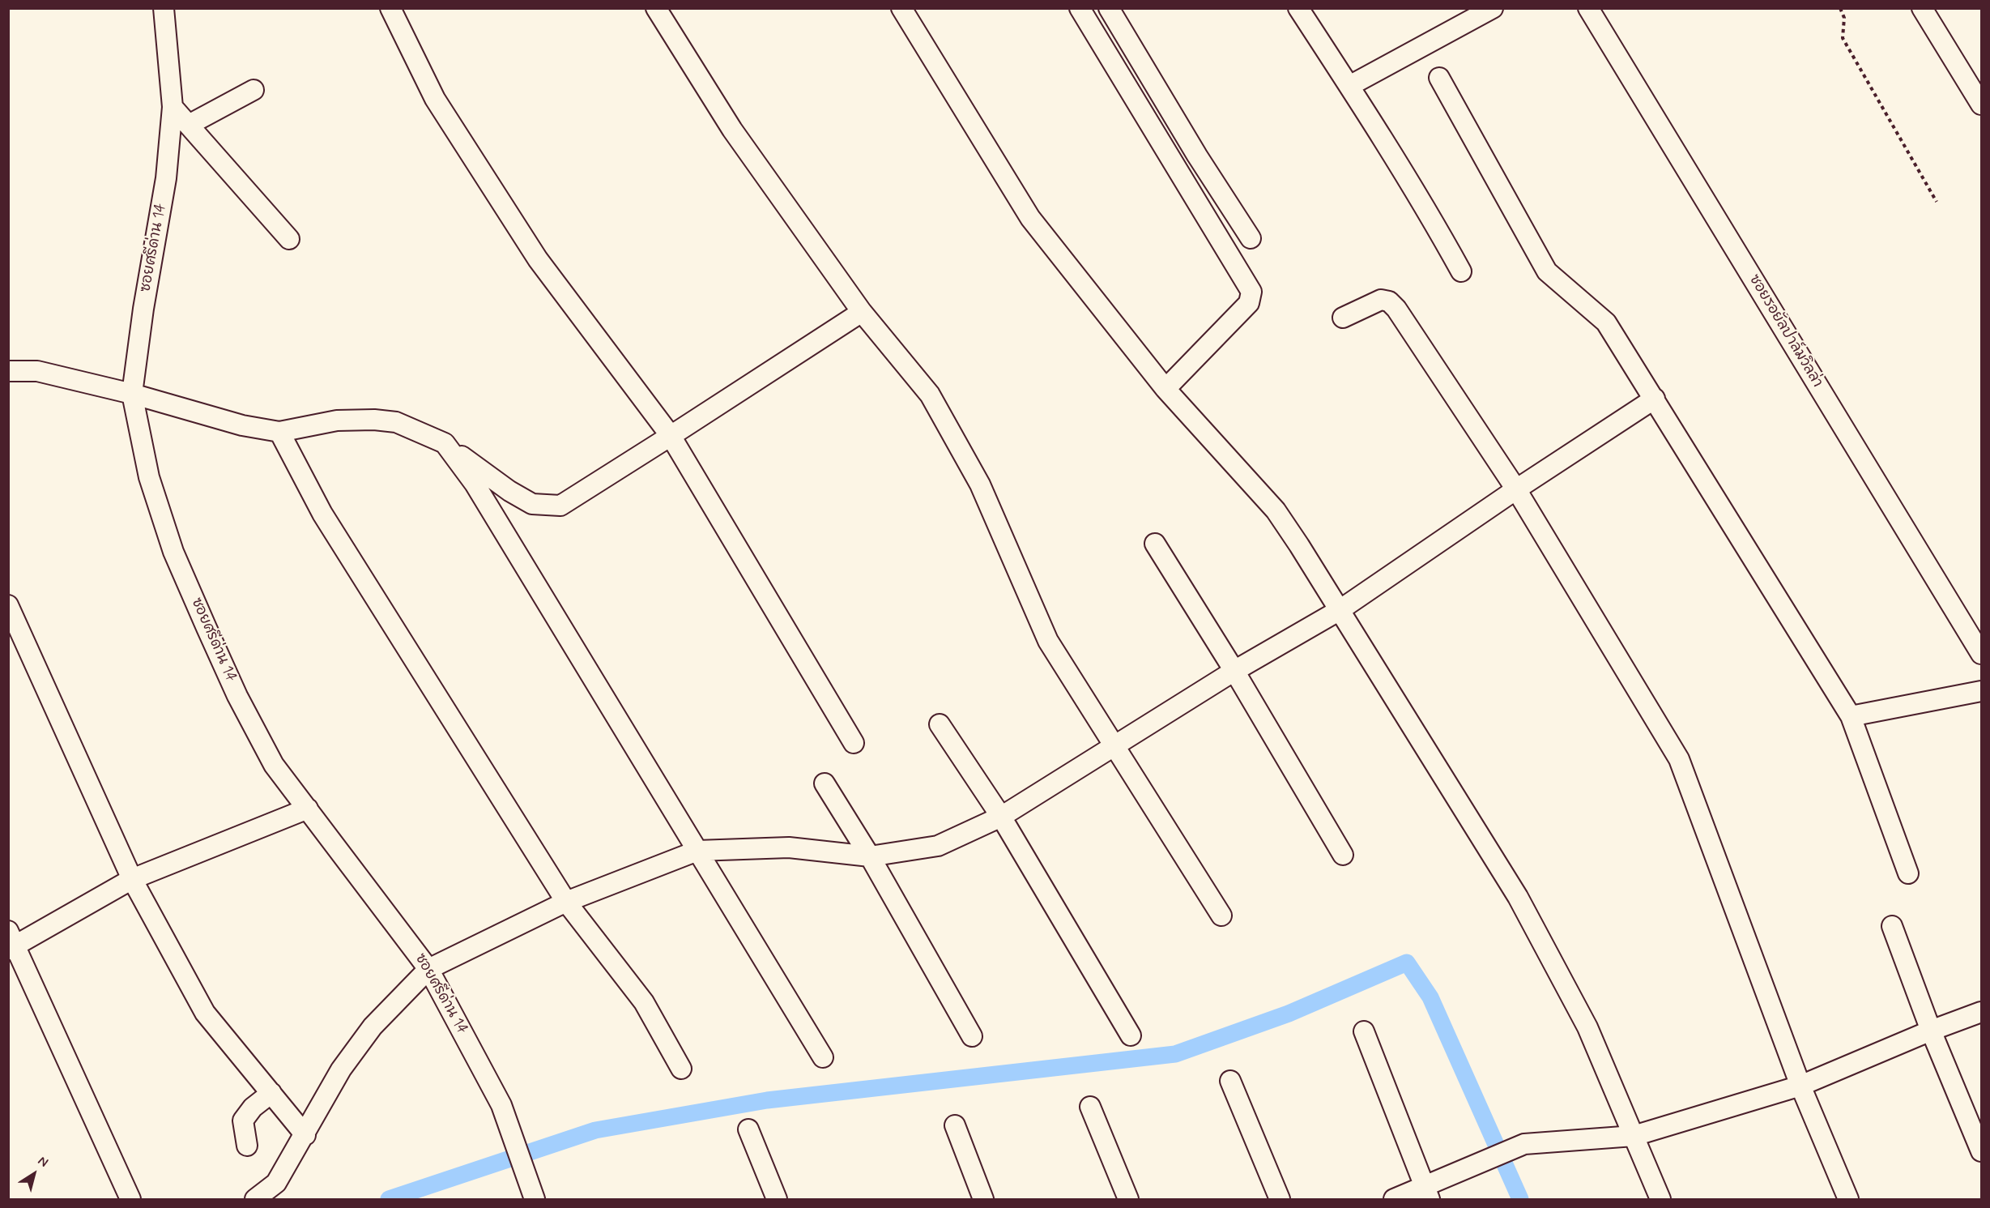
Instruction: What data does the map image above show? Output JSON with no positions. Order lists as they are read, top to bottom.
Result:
{
  "streets": {
    "street": ["ซอยศรีด่าน 14", "ซอยรอยัลปาล์มวิลล่า"]
  },
  "north": "top right"
}
